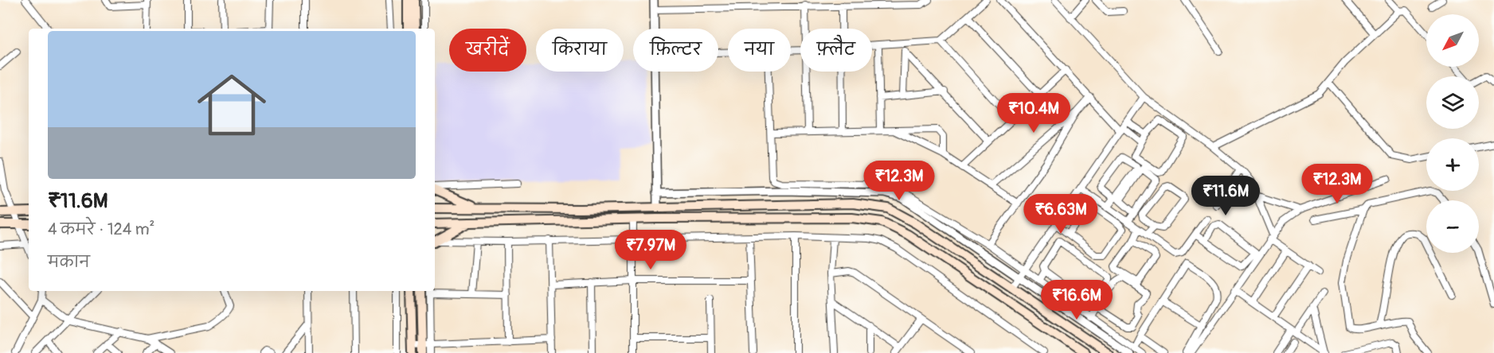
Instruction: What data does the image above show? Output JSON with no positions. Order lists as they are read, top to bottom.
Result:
{
  "north": "bottom left",
  "page": {
    "map_buttons": ["+", "−"],
    "chip": [
      "खरीदें",
      "किराया",
      "फ़िल्टर",
      "नया",
      "फ़्लैट"
    ],
    "list": [
      {
        "name": "₹11.6M",
        "note": "4 कमरे · 124 m² · मकान"
      }
    ],
    "price": [
      "₹10.4M",
      "₹12.3M",
      "₹12.3M",
      "₹11.6M",
      "₹6.63M",
      "₹7.97M",
      "₹16.6M"
    ]
  }
}
